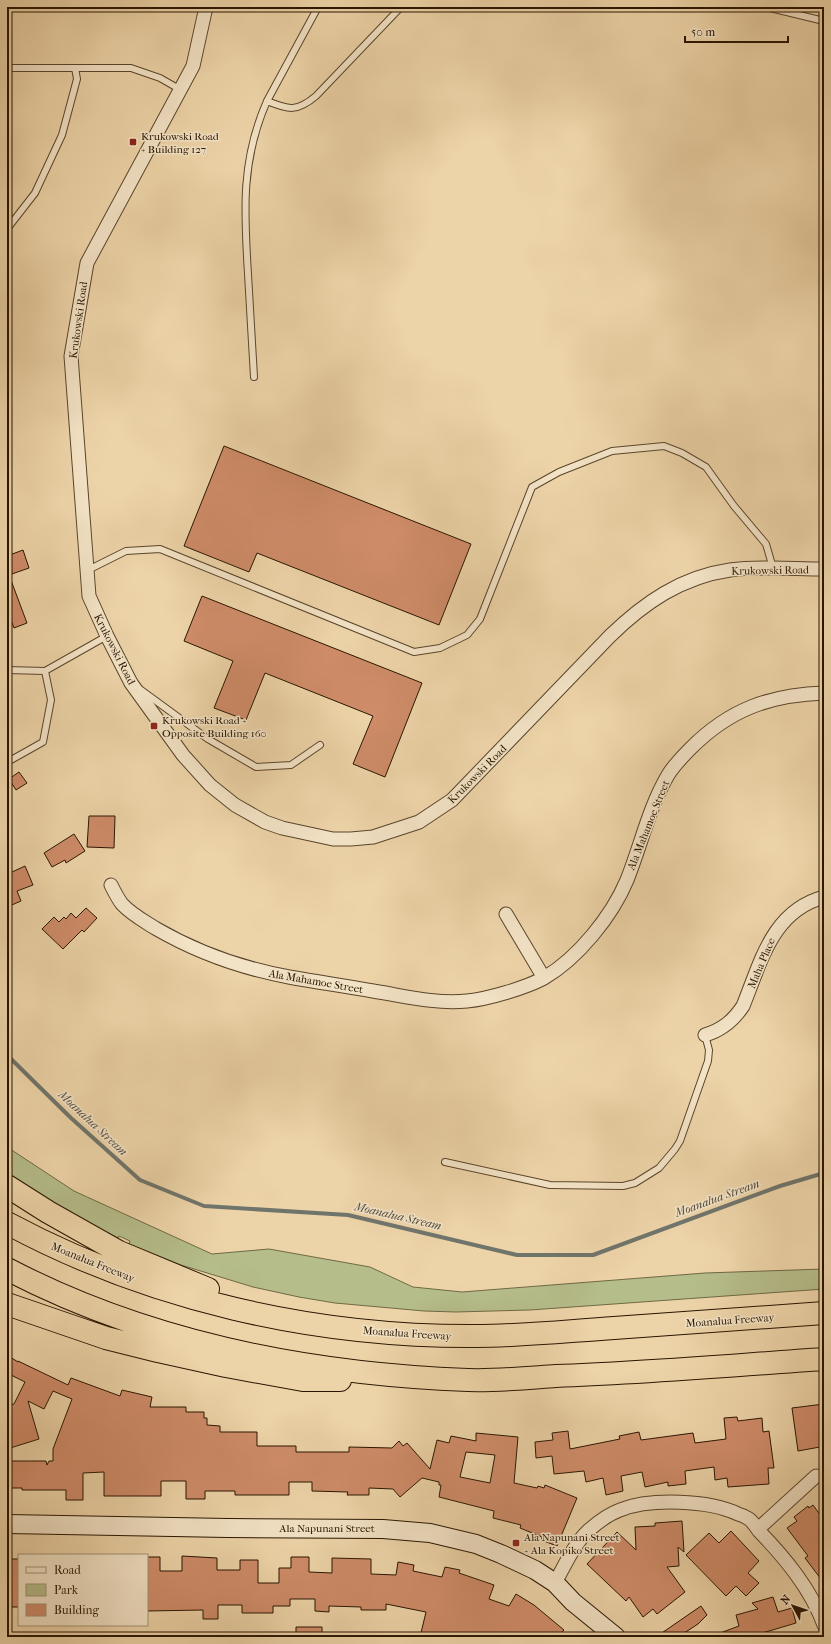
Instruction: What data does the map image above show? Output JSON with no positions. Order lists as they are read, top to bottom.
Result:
{
  "streets": {
    "highway": ["Moanalua Freeway"],
    "street": [
      "Krukowski Road",
      "Ala Mahamoe Street",
      "Maha Place",
      "Ala Napunani Street"
    ]
  },
  "water": ["Moanalua Stream"],
  "places": {
    "transit": ["Krukowski Road + Building 127", "Krukowski Road + Opposite Building 160", "Ala Napunani Street + Ala Kopiko Street"]
  },
  "legend": ["Road", "Park", "Building"],
  "scale_bar": "50 m",
  "north": "top left"
}
